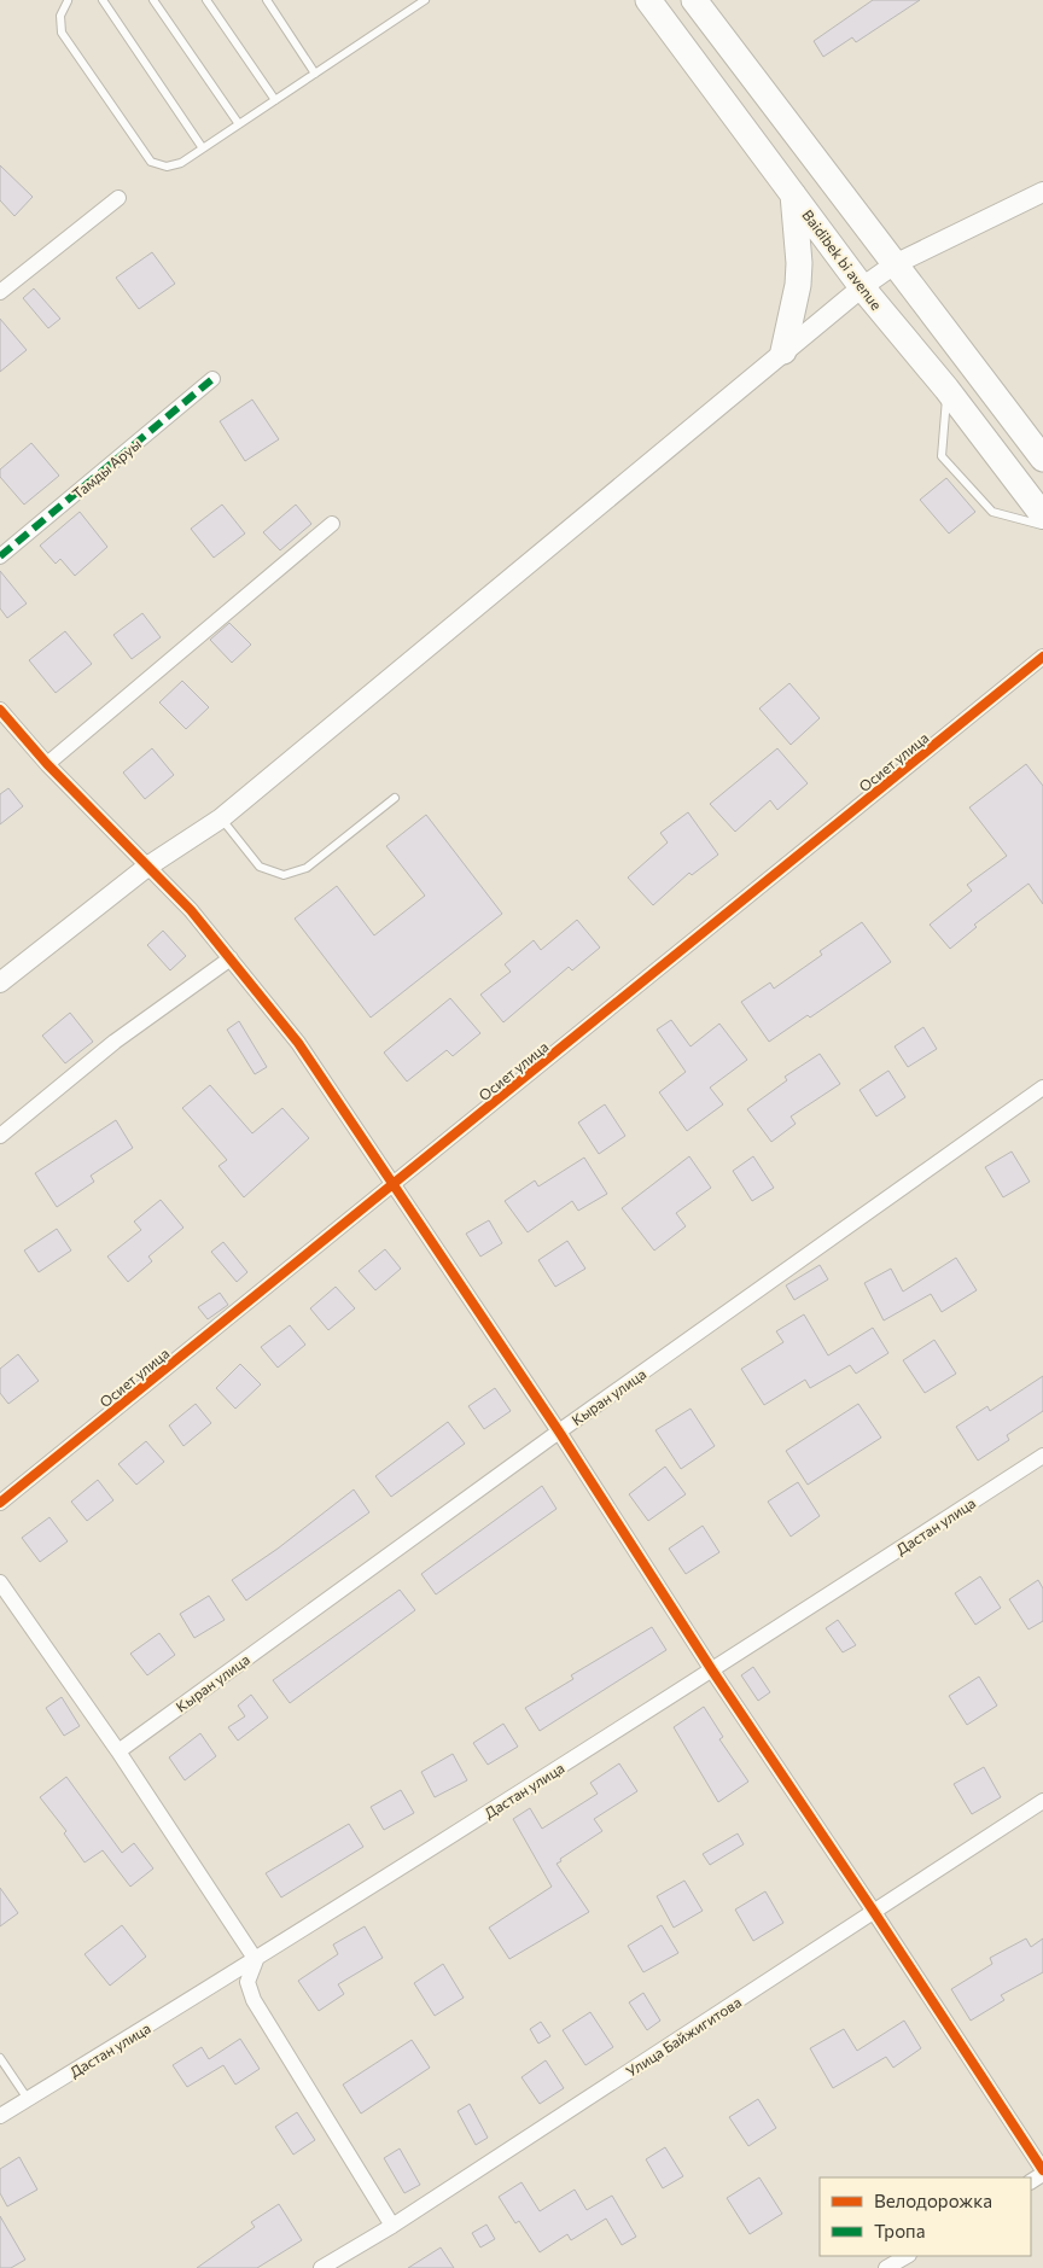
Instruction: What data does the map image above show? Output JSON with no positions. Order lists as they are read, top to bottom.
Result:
{
  "streets": {
    "main road": ["Baidibek bi avenue"],
    "street": [
      "Тамды Аруы",
      "Осиет улица",
      "Кыран улица",
      "Дастан улица",
      "Улица Байжигитова"
    ]
  },
  "legend": ["Велодорожка", "Тропа"]
}
